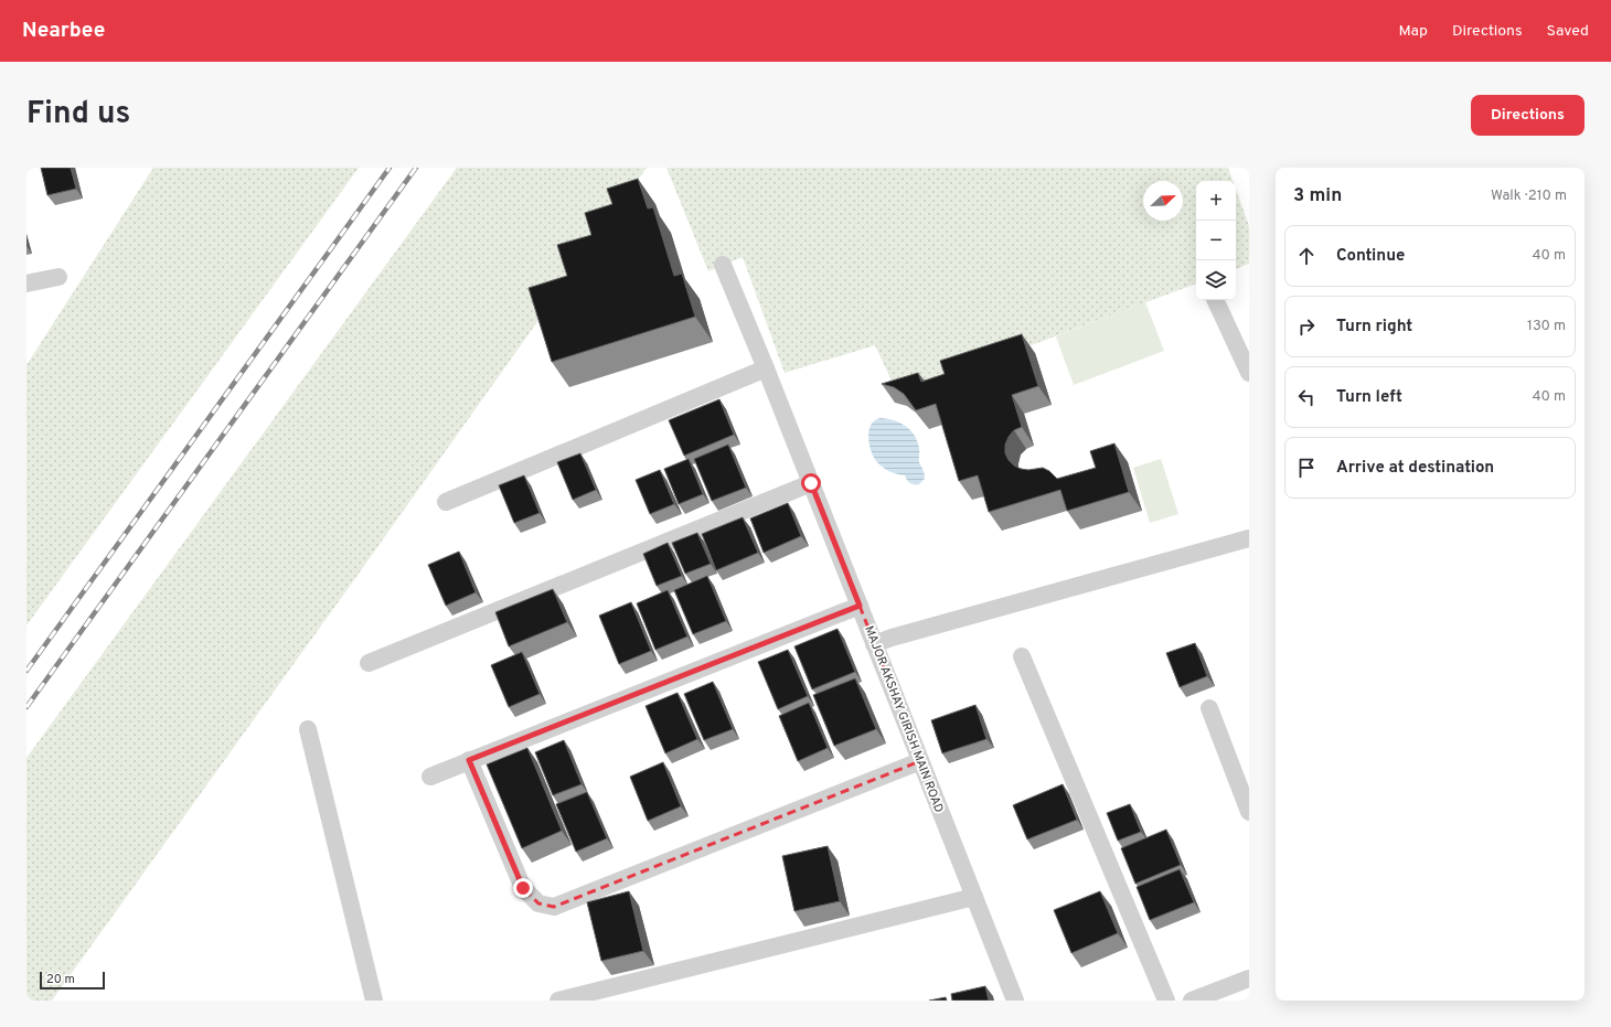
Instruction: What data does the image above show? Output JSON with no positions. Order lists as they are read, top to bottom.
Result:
{
  "streets": {
    "street": ["MAJOR AKSHAY GIRISH MAIN ROAD"]
  },
  "scale_bar": "20 m",
  "north": "top right",
  "page": {
    "header": "Nearbee",
    "nav": ["Map", "Directions", "Saved"],
    "title": "Find us",
    "buttons": "Directions",
    "heading": ["3 min", "Walk · 210 m"],
    "map_buttons": ["+", "−"],
    "list": [
      ["Continue", "40 m"],
      ["Turn right", "130 m"],
      ["Turn left", "40 m"],
      "Arrive at destination"
    ],
    "scale": "20 m"
  }
}
